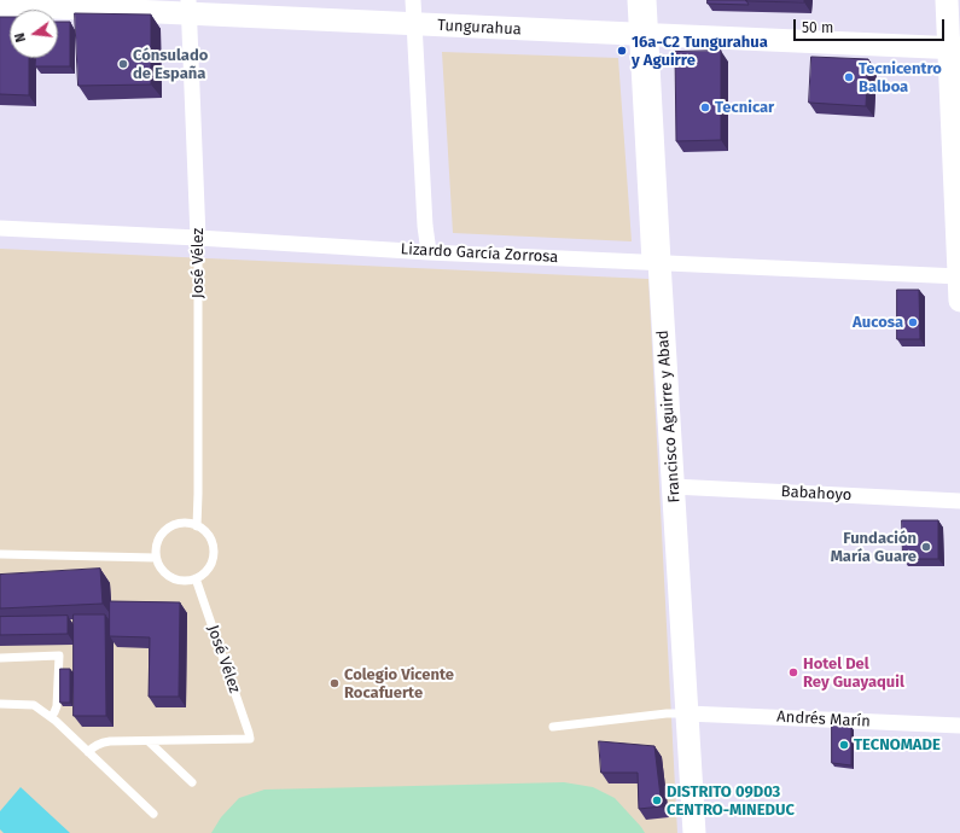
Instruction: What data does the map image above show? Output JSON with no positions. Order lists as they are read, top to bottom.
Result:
{
  "streets": {
    "main road": ["Tungurahua", "Francisco Aguirre y Abad"],
    "street": [
      "Lizardo García Zorrosa",
      "José Vélez",
      "Babahoyo",
      "Andrés Marín"
    ]
  },
  "crossings": [
    ["Tungurahua", "José Vélez"],
    ["Tungurahua", "Francisco Aguirre y Abad"],
    ["Lizardo García Zorrosa", "José Vélez"],
    ["Lizardo García Zorrosa", "Francisco Aguirre y Abad"],
    ["Francisco Aguirre y Abad", "Babahoyo"],
    ["Francisco Aguirre y Abad", "Andrés Marín"]
  ],
  "places": [
    "16a-C2 Tungurahua y Aguirre",
    "Cónsulado de España",
    "Tecnicentro Balboa",
    "Tecnicar",
    "Aucosa",
    "Fundación María Guare",
    "Hotel Del Rey Guayaquil",
    "Colegio Vicente Rocafuerte",
    "TECNOMADE",
    "DISTRITO 09D03 CENTRO-MINEDUC"
  ],
  "scale_bar": "50 m",
  "north": "left"
}
